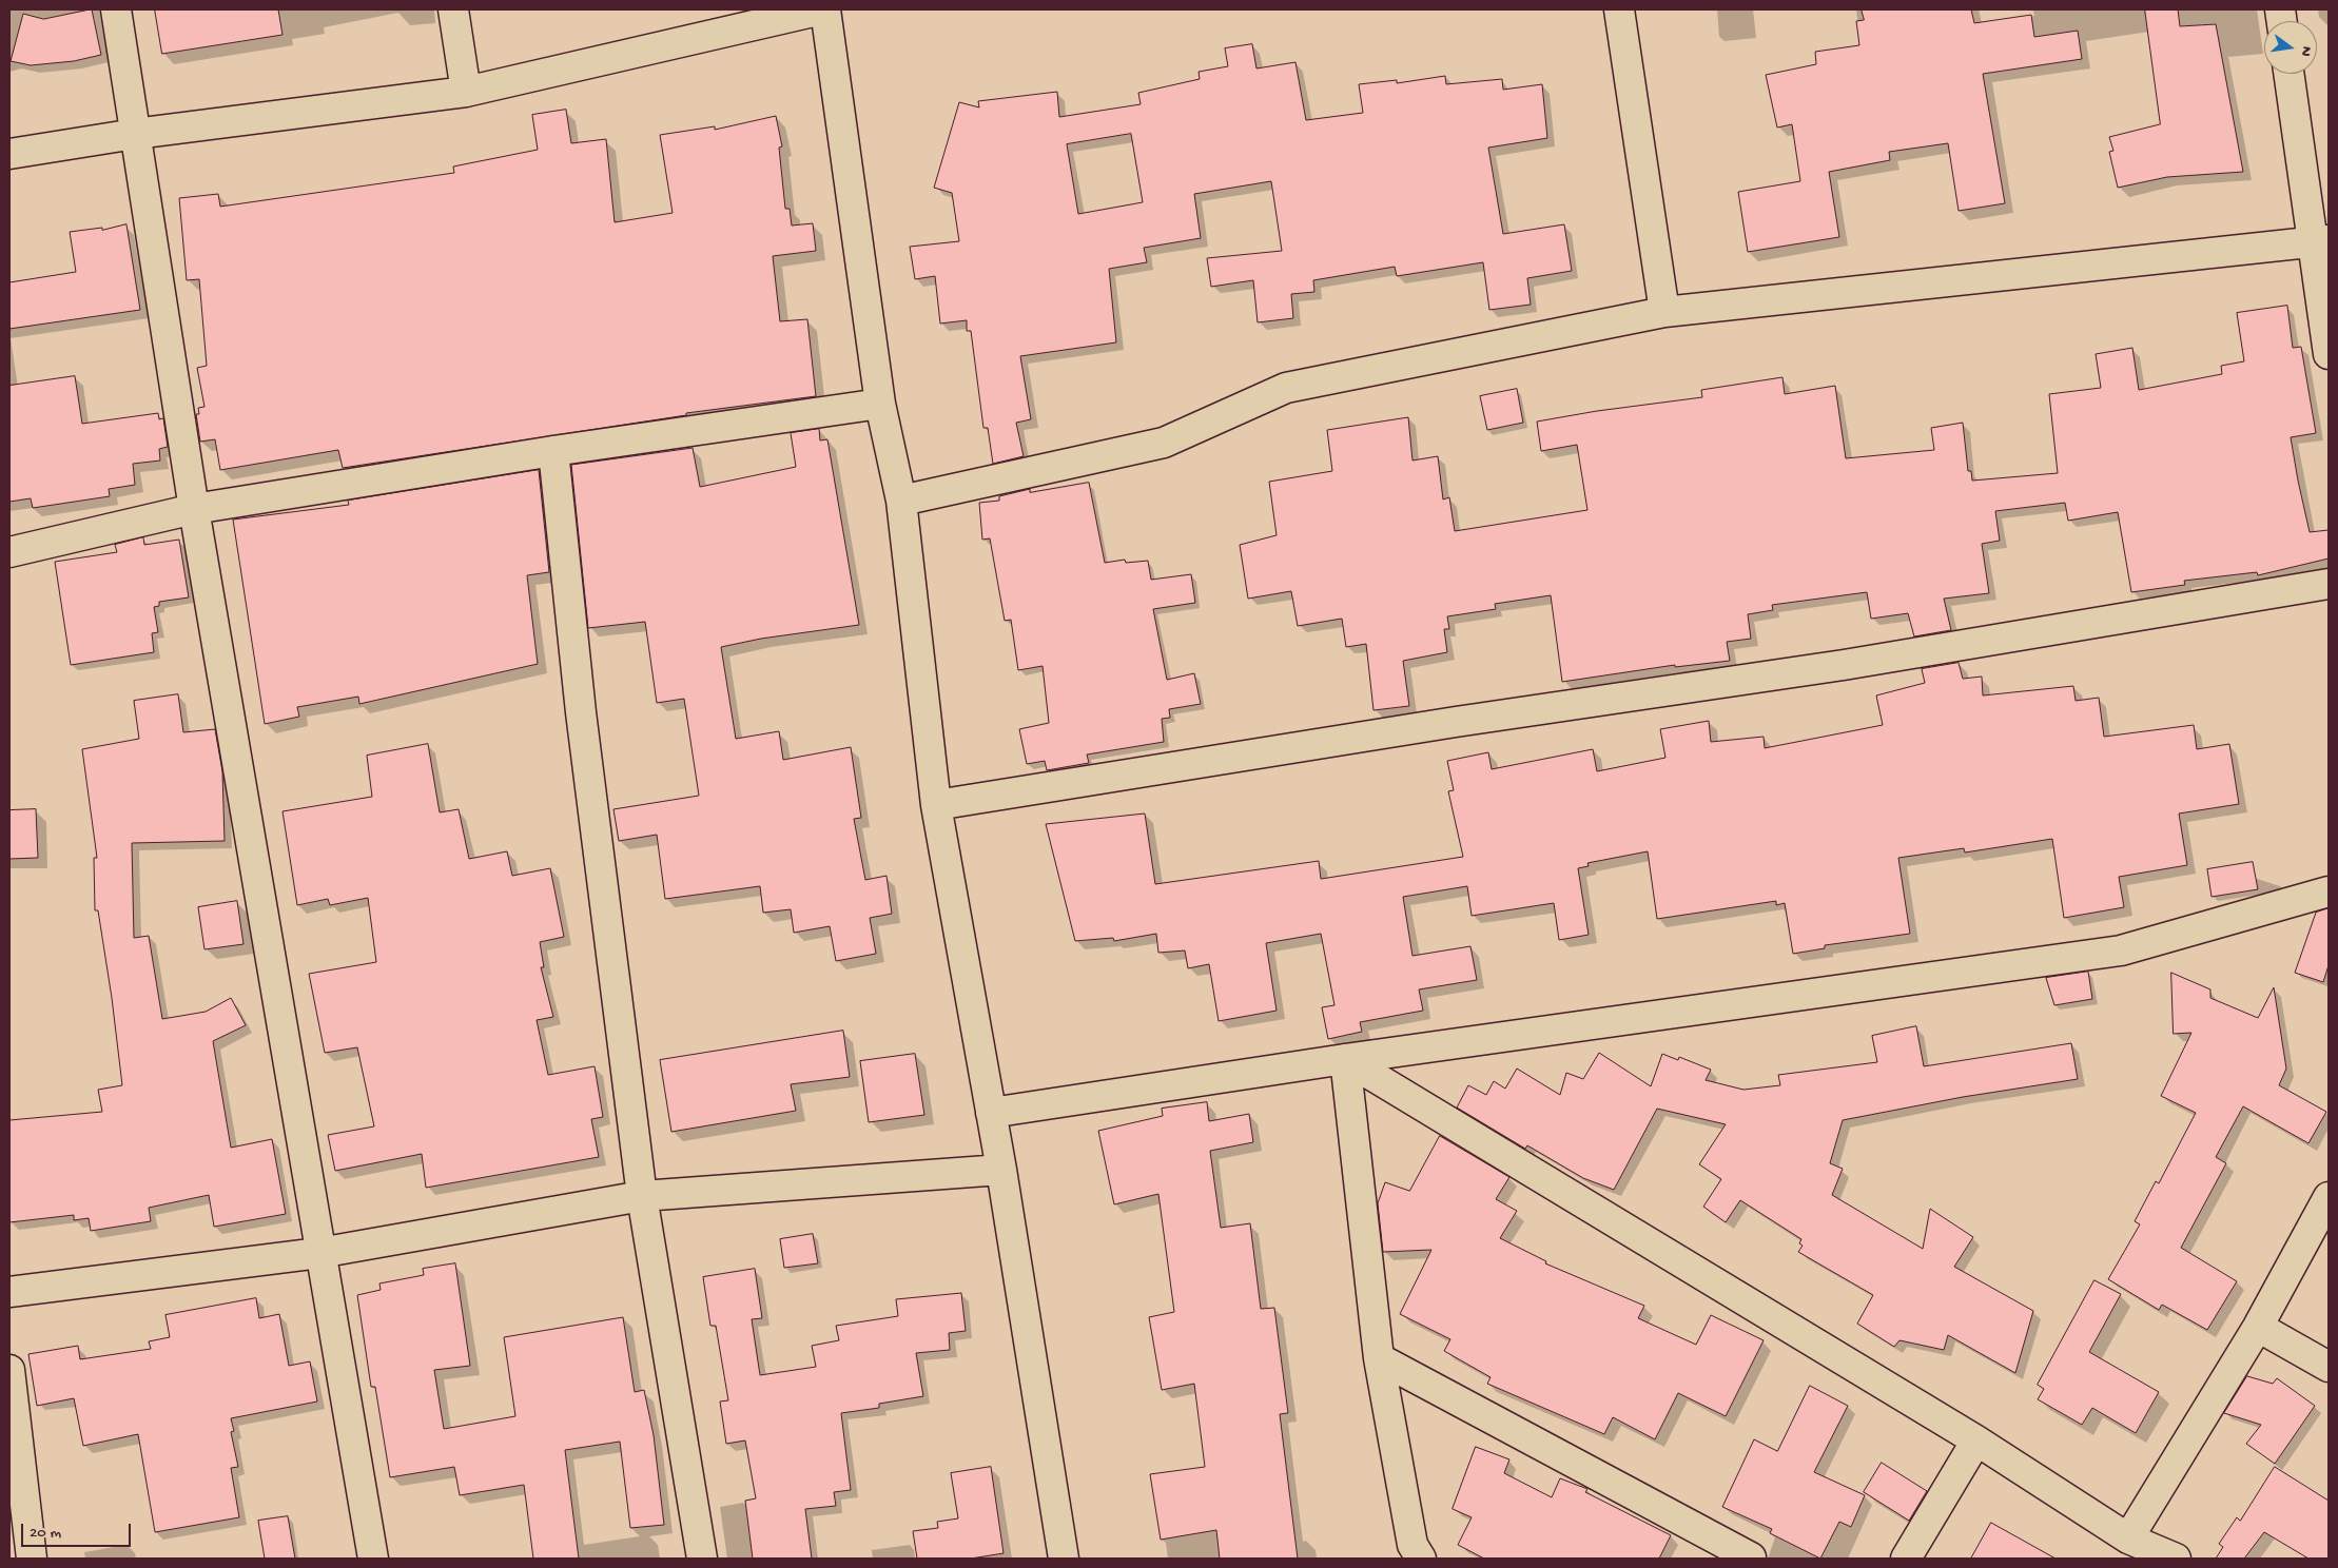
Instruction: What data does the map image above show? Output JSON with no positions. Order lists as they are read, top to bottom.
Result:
{
  "scale_bar": "20 m",
  "north": "right"
}
